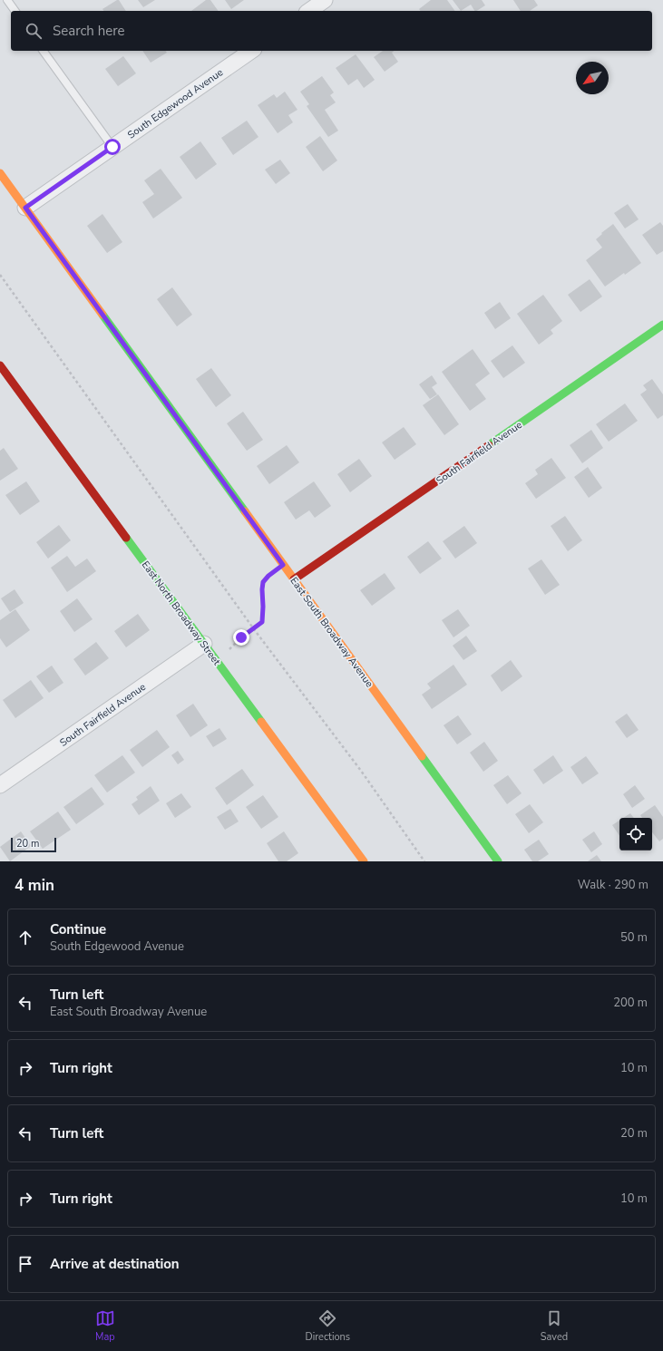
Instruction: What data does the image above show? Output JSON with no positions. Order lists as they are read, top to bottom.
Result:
{
  "streets": {
    "street": [
      "South Edgewood Avenue",
      "South Fairfield Avenue",
      "East North Broadway Street",
      "East South Broadway Avenue"
    ]
  },
  "crossings": [
    ["South Edgewood Avenue", "East South Broadway Avenue"],
    ["South Fairfield Avenue", "East North Broadway Street"],
    ["South Fairfield Avenue", "East South Broadway Avenue"]
  ],
  "scale_bar": "20 m",
  "north": "bottom left",
  "page": {
    "search": "Search here",
    "scale": "20 m",
    "heading": ["4 min", "Walk · 290 m"],
    "list": [
      ["Continue", "South Edgewood Avenue", "50 m"],
      ["Turn left", "East South Broadway Avenue", "200 m"],
      ["Turn right", "10 m"],
      ["Turn left", "20 m"],
      ["Turn right", "10 m"],
      "Arrive at destination"
    ],
    "nav": ["Map", "Directions", "Saved"]
  }
}
